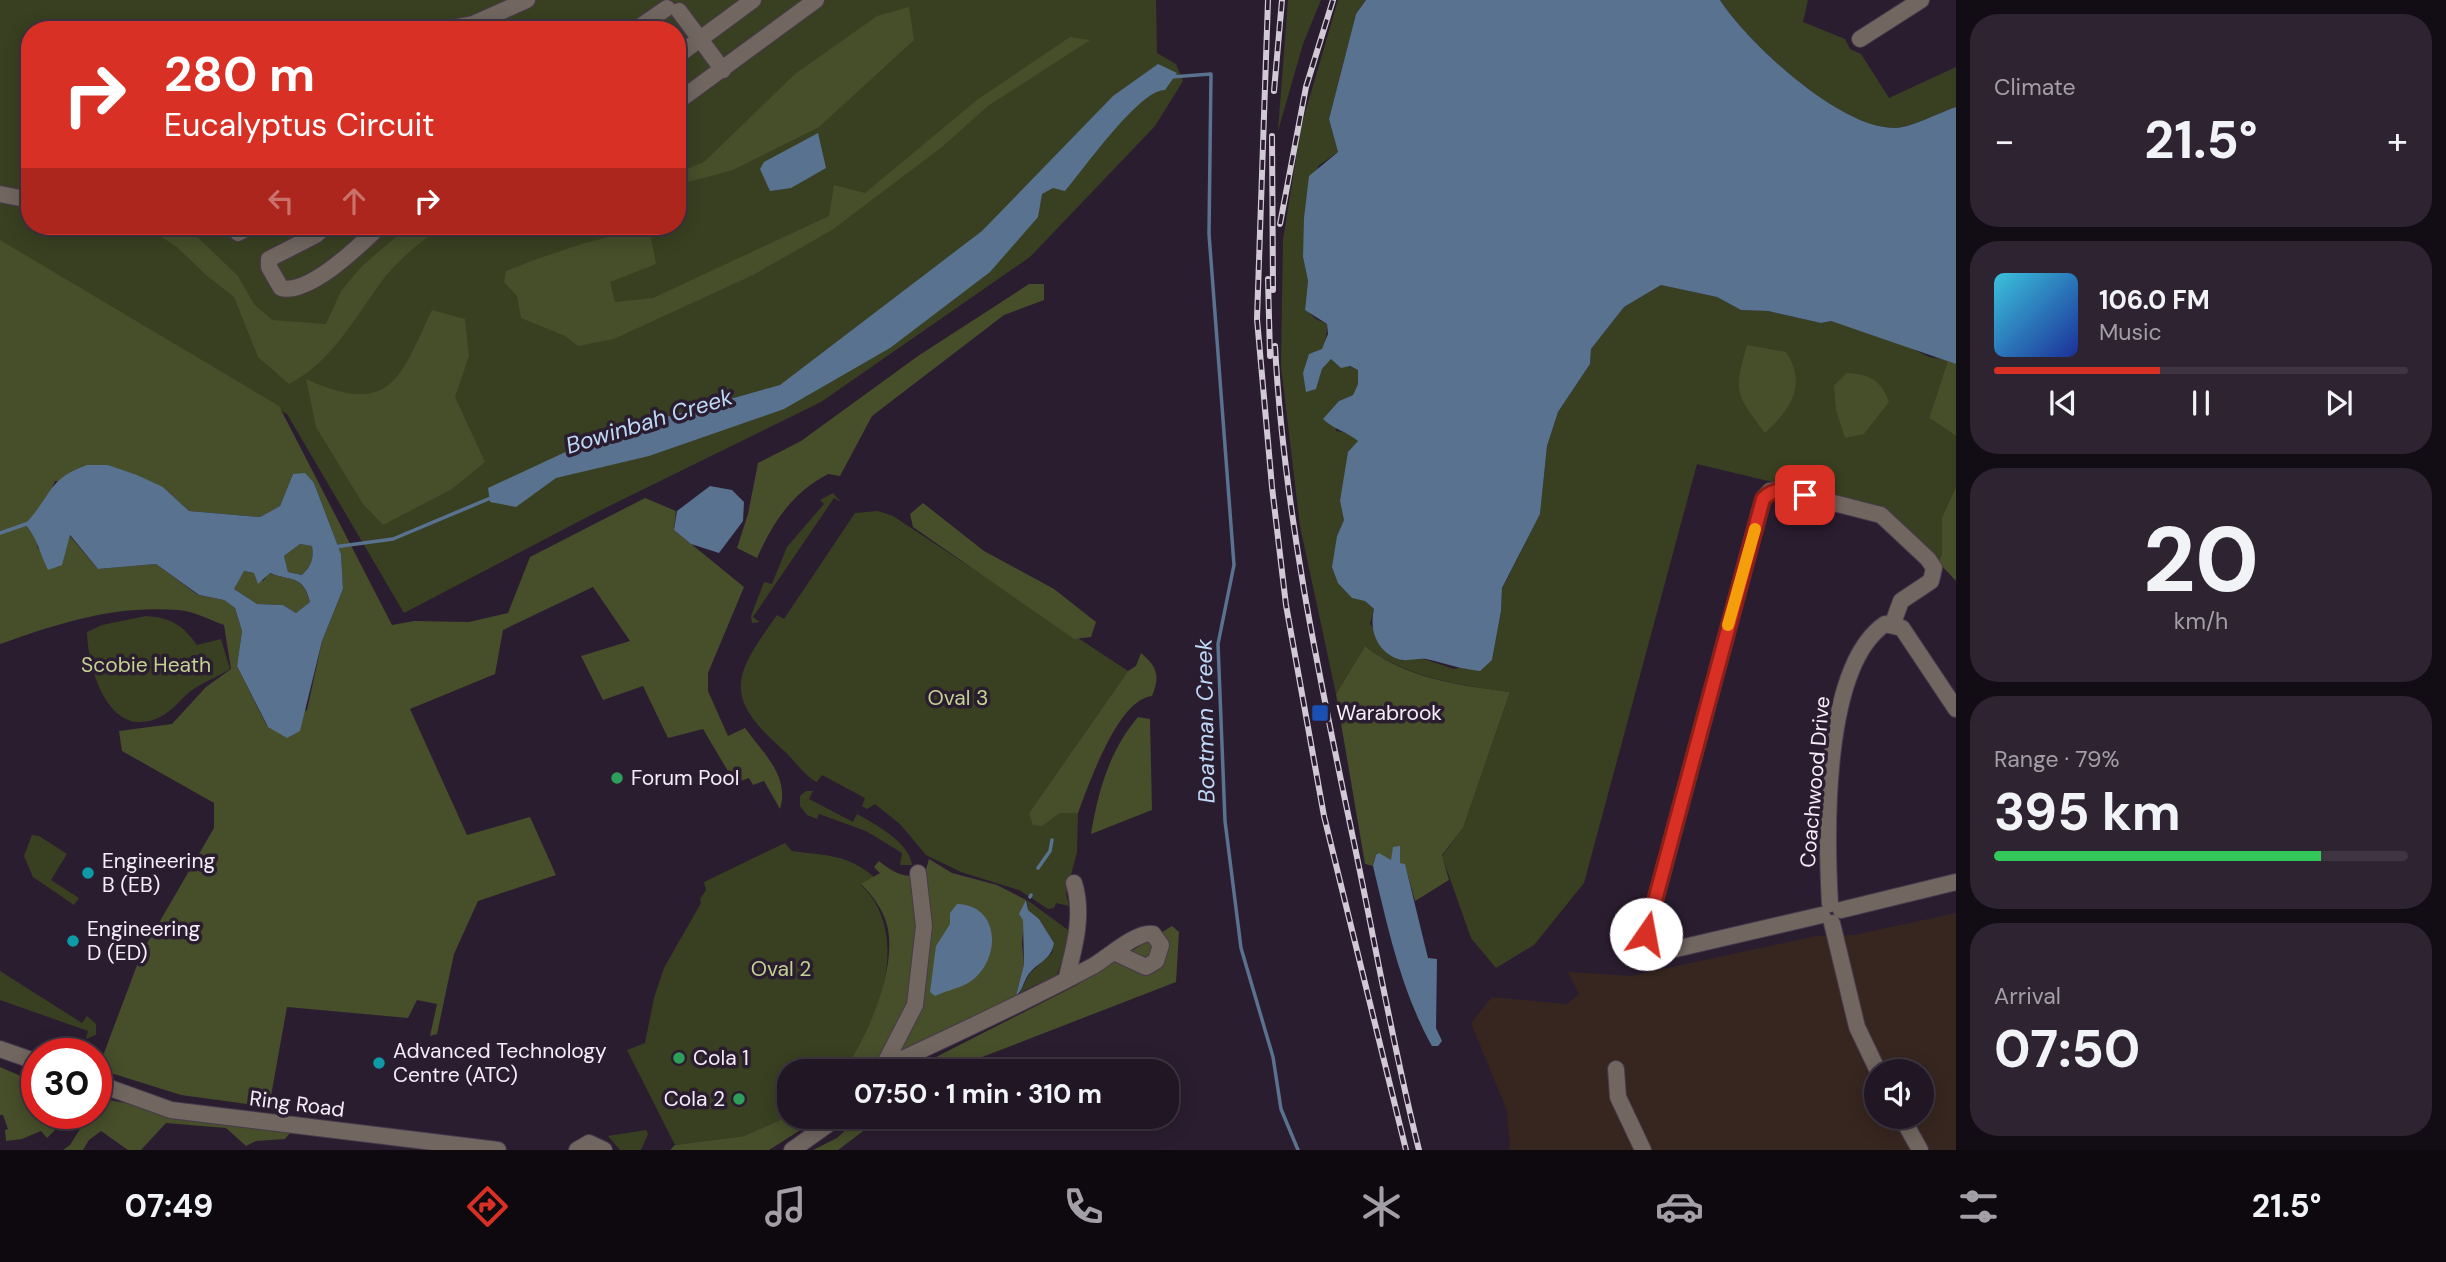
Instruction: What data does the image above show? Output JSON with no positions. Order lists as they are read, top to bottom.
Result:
{
  "streets": {
    "street": ["Coachwood Drive", "Ring Road"]
  },
  "water": ["Bowinbah Creek", "Boatman Creek"],
  "parks": ["Scobie Heath", "Oval 3", "Oval 2"],
  "places": {
    "transit": ["Warabrook"],
    "other": [
      "Forum Pool",
      "Engineering B (EB)",
      "Engineering D (ED)",
      "Cola 1",
      "Advanced Technology Centre (ATC)",
      "Cola 2"
    ]
  },
  "page": {
    "tile": [
      "Climate",
      ["20", "km/h"],
      ["Range · 79%", "395 km"],
      ["Arrival", "07:50"]
    ],
    "turn": ["280 m", "Eucalyptus Circuit"],
    "heat": ["−", "21.5°", "+"],
    "song": ["106.0 FM", "Music"],
    "limit": "30",
    "trip": "07:50 · 1 min · 310 m",
    "tabs": ["07:49", "21.5°"]
  }
}
